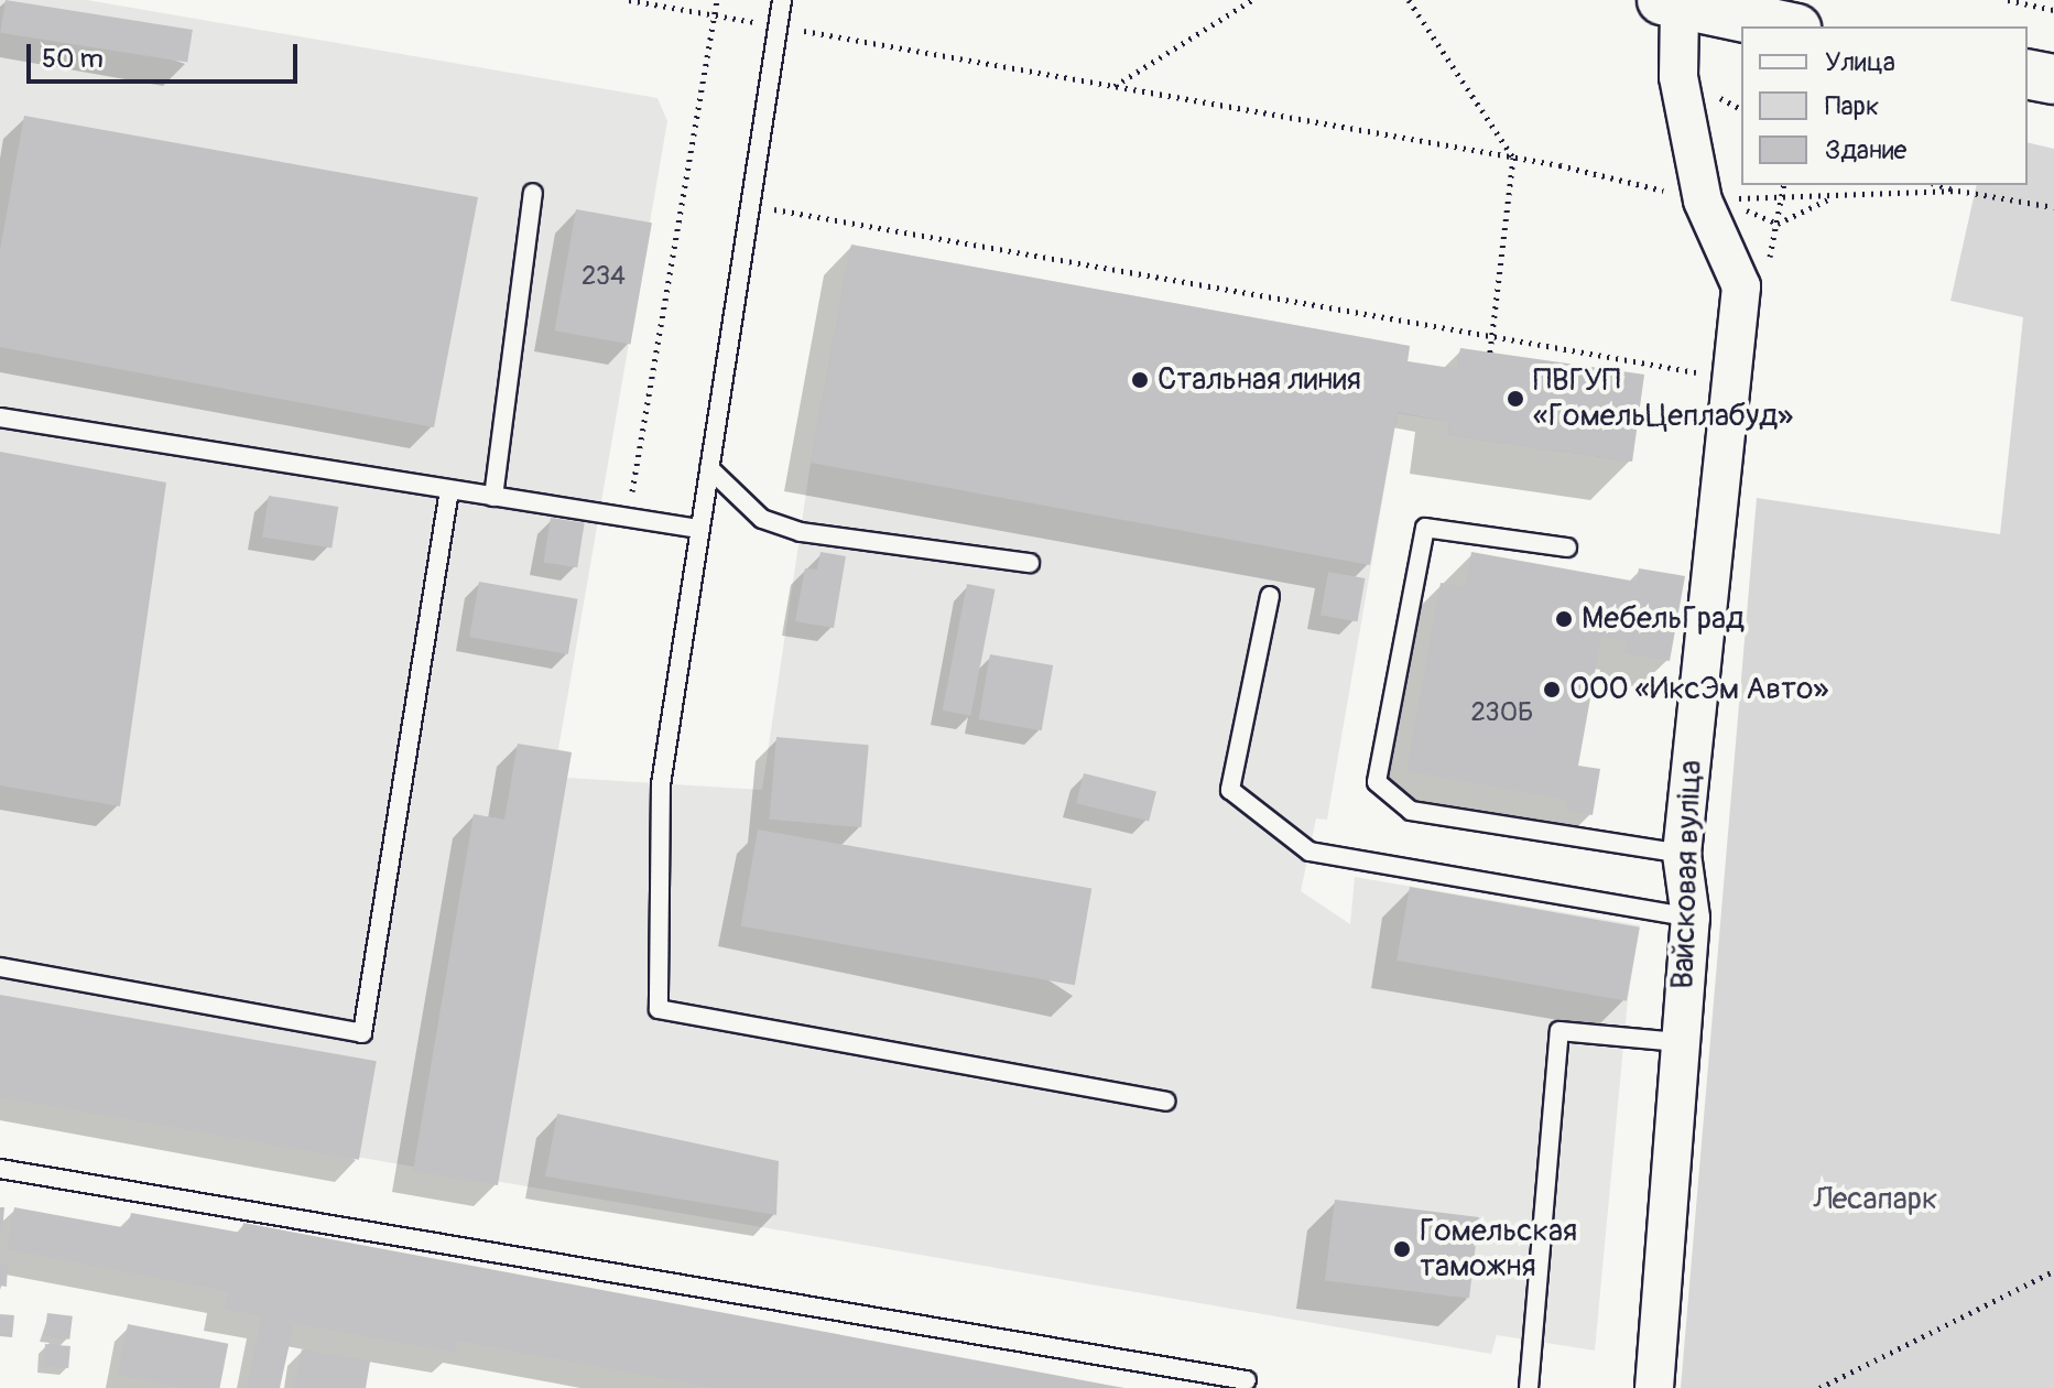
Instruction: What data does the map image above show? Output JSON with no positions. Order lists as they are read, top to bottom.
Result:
{
  "streets": {
    "street": ["Вайсковая вуліца"]
  },
  "parks": ["Лесапарк"],
  "places": [
    "Стальная линия",
    "ПВГУП «ГомельЦеплабуд»",
    "МебельГрад",
    "ООО «ИксЭм Авто»",
    "Гомельская таможня"
  ],
  "house_numbers": ["234", "230Б"],
  "legend": ["Улица", "Парк", "Здание"],
  "scale_bar": "50 m"
}
